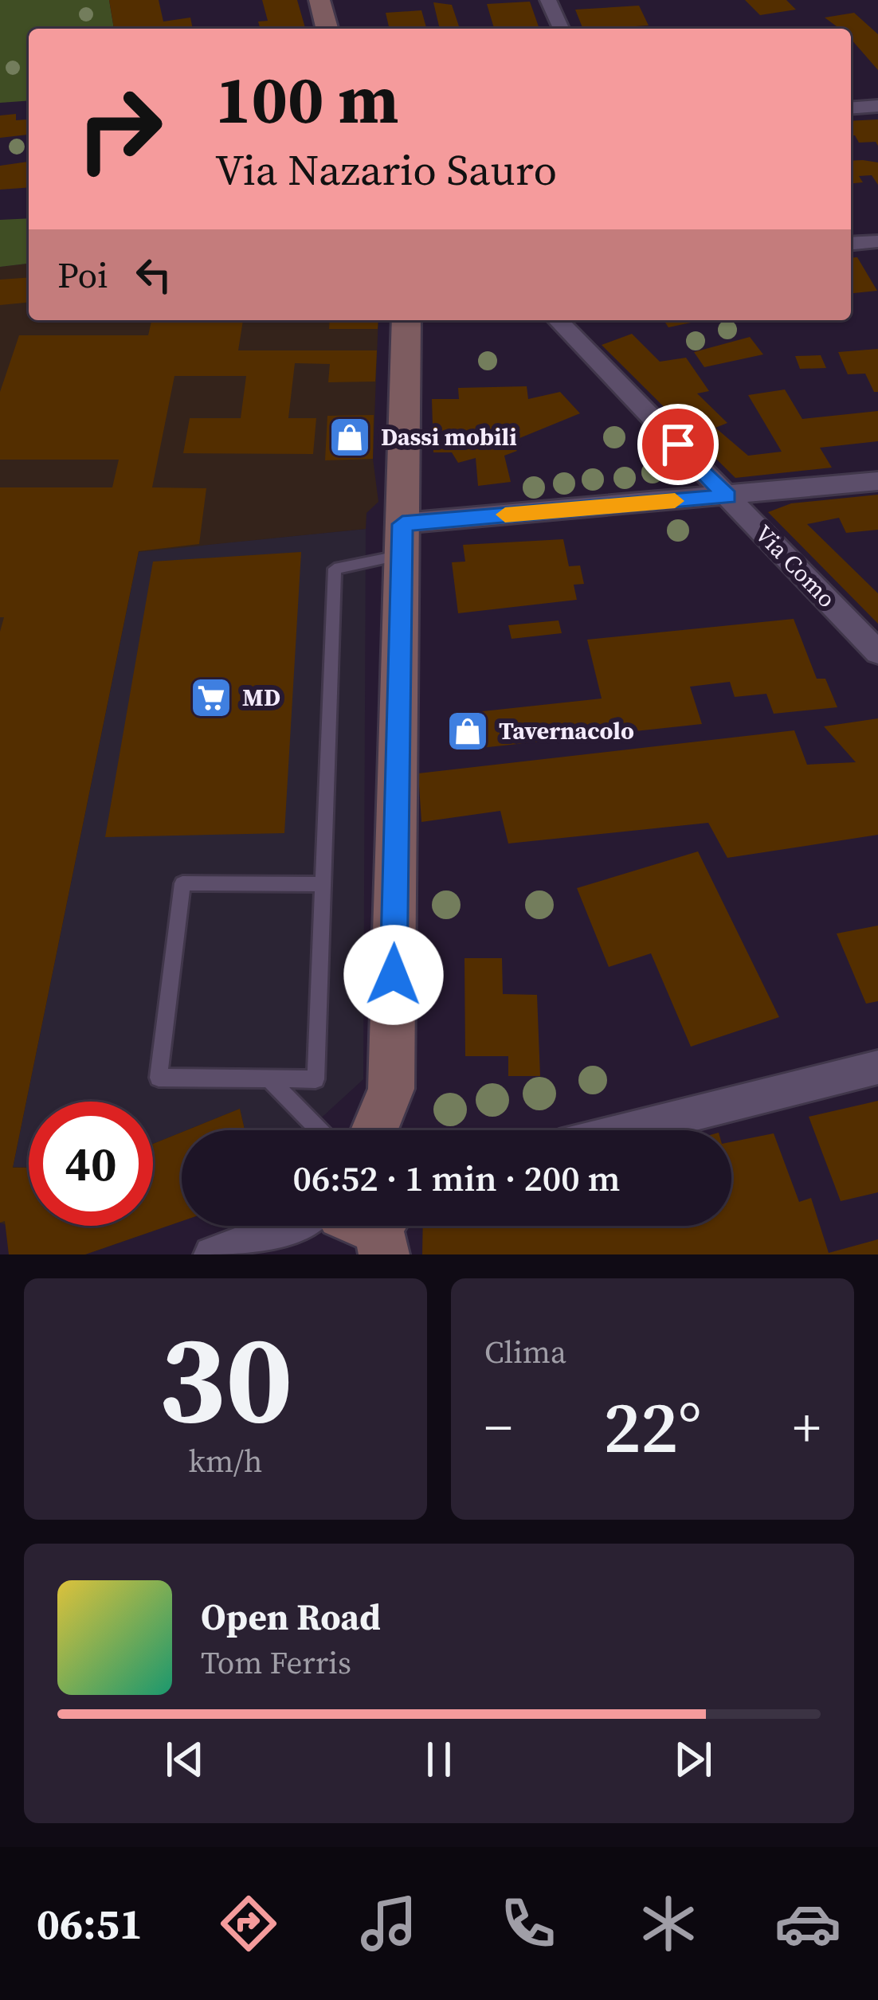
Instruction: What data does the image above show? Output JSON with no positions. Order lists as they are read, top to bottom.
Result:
{
  "streets": {
    "street": ["Via Como"]
  },
  "places": {
    "shop": ["Dassi mobili", "Tavernacolo"],
    "supermarket": ["MD"]
  },
  "page": {
    "turn": ["100 m", "Via Nazario Sauro"],
    "then": "Poi",
    "limit": "40",
    "trip": "06:52 · 1 min · 200 m",
    "tile": [
      ["30", "km/h"],
      "Clima"
    ],
    "heat": ["−", "22°", "+"],
    "song": ["Open Road", "Tom Ferris"],
    "tabs": "06:51"
  }
}
